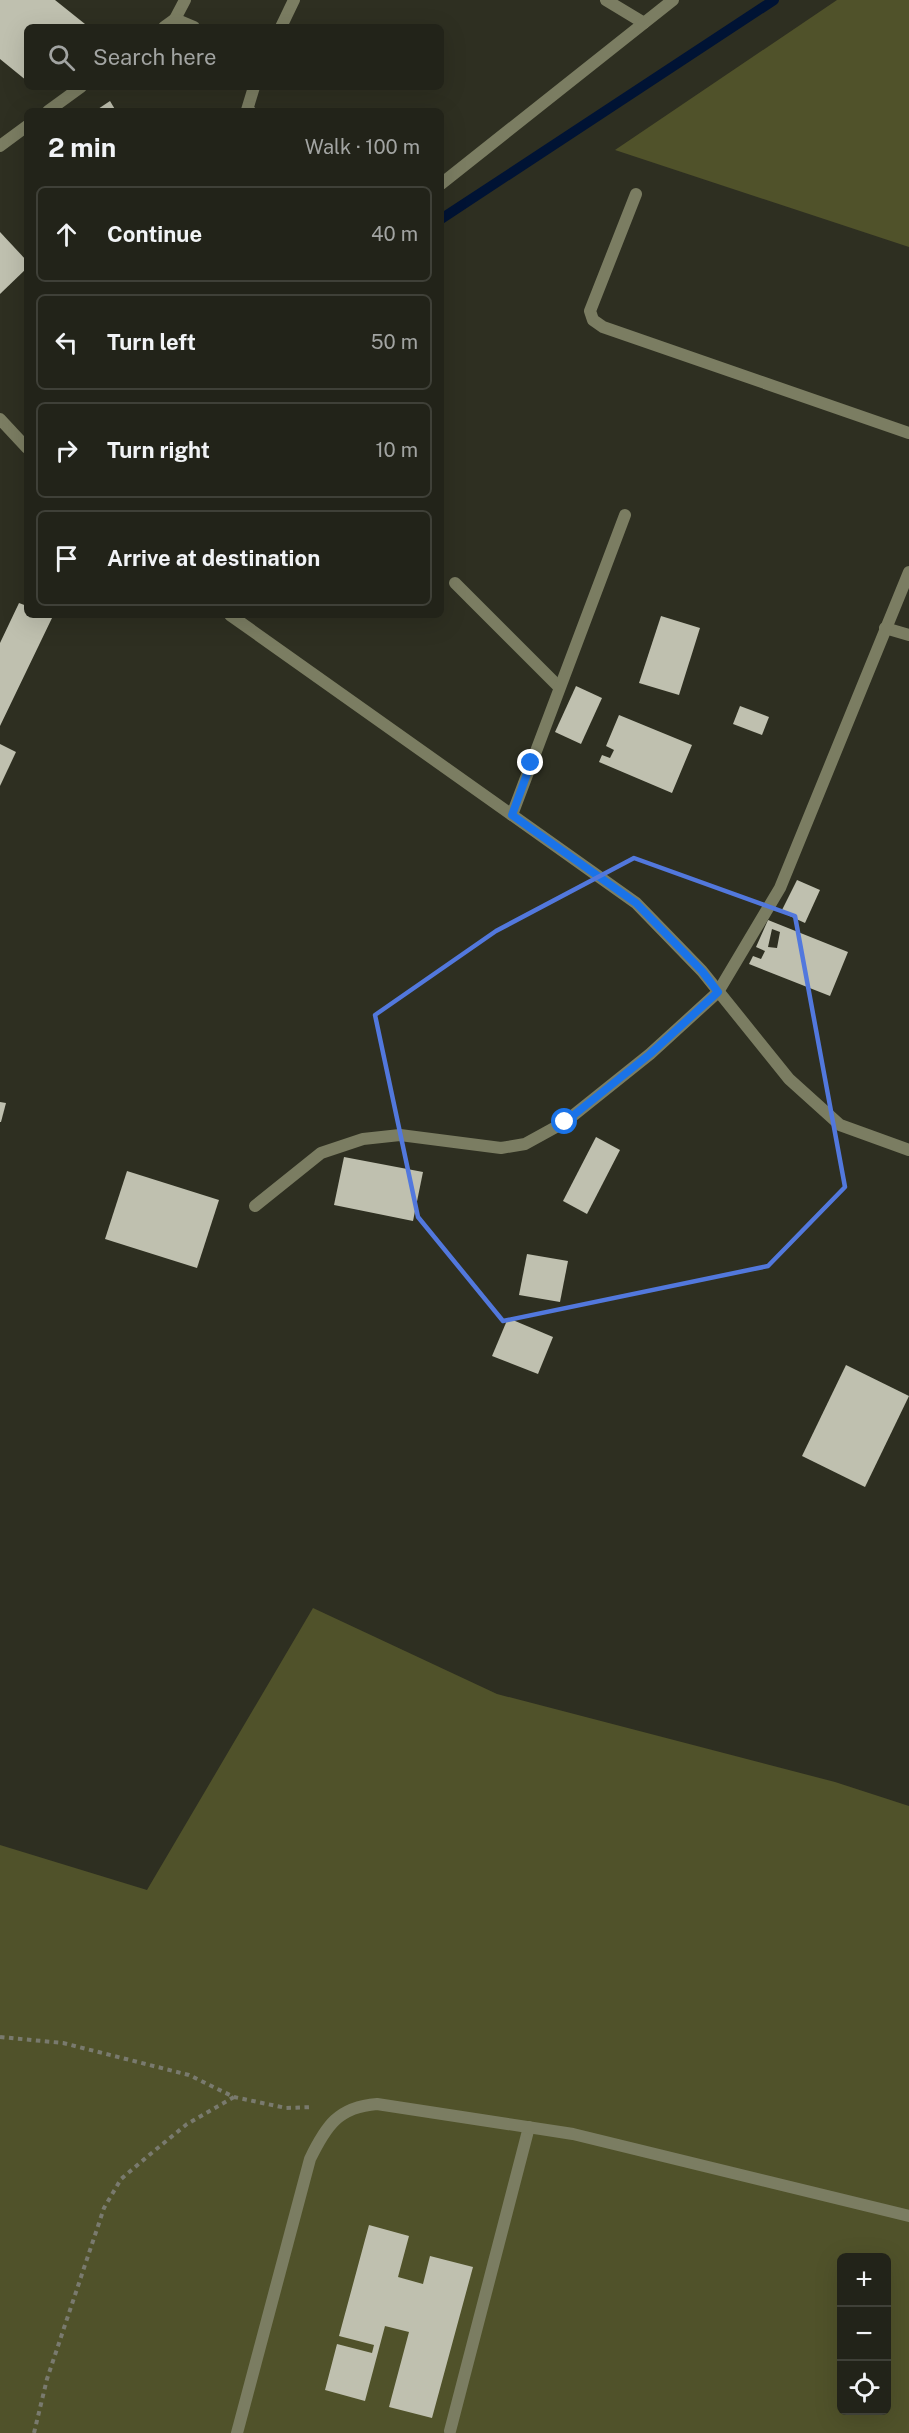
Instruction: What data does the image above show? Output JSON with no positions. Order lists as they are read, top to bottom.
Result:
{
  "page": {
    "search": "Search here",
    "heading": ["2 min", "Walk · 100 m"],
    "list": [
      ["Continue", "40 m"],
      ["Turn left", "50 m"],
      ["Turn right", "10 m"],
      "Arrive at destination"
    ],
    "map_buttons": ["+", "−"]
  }
}
